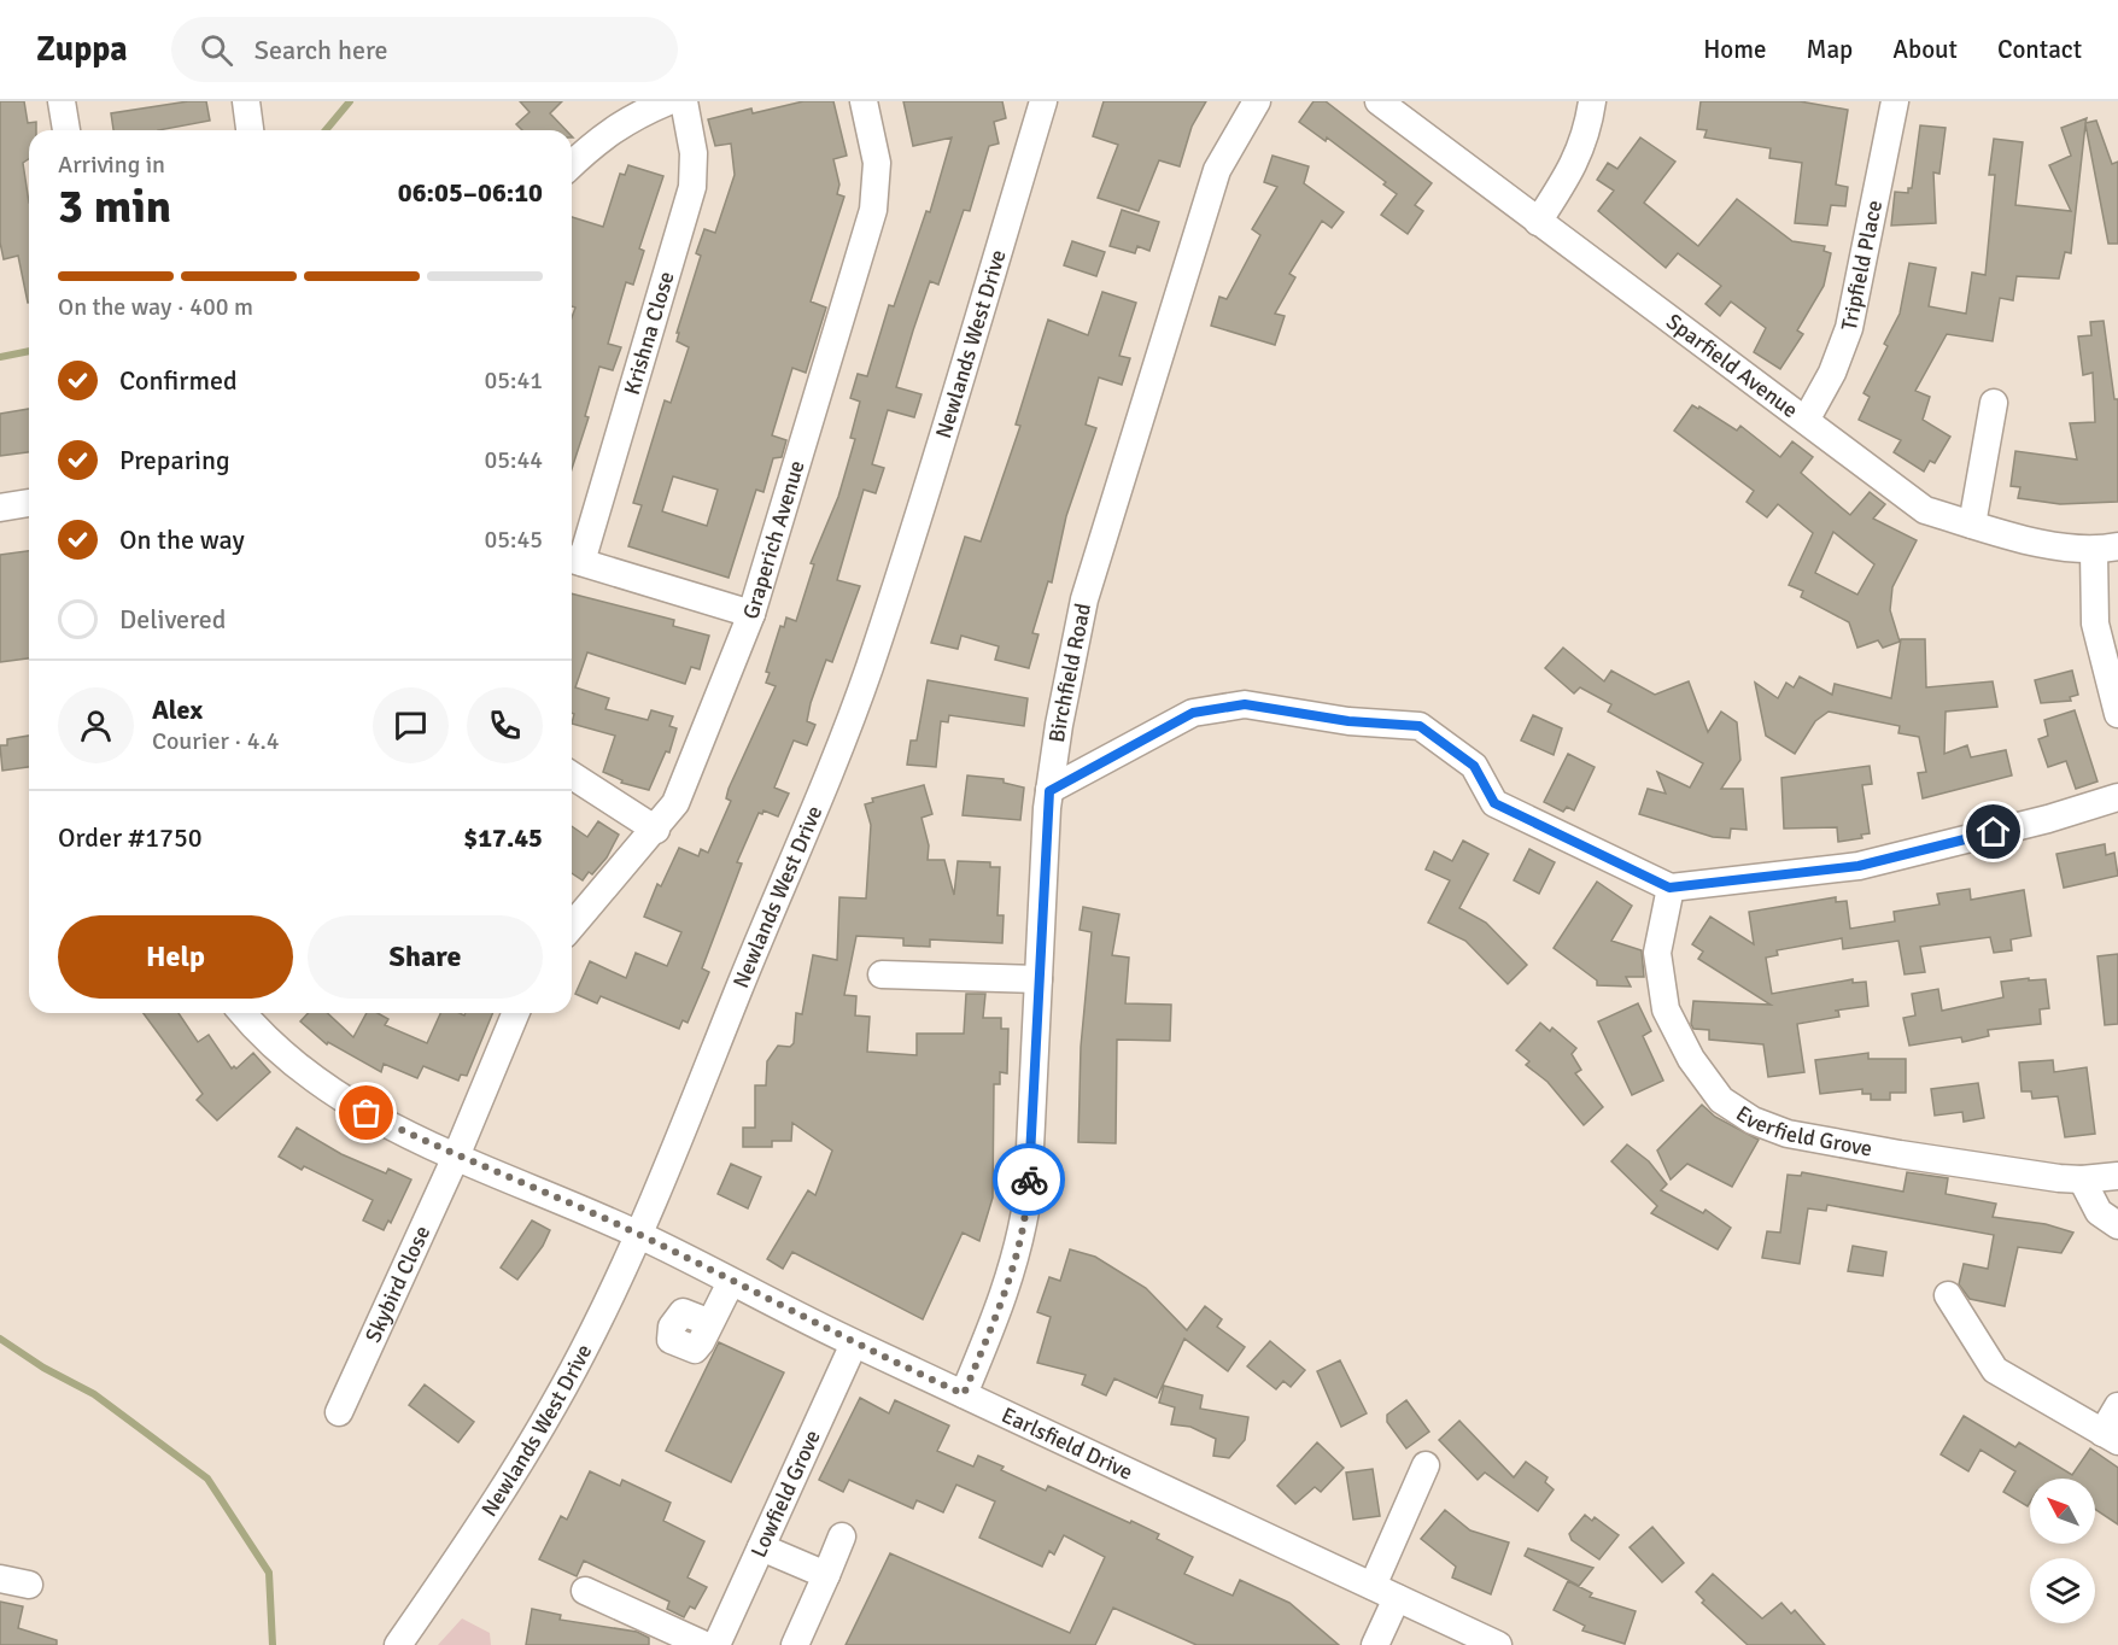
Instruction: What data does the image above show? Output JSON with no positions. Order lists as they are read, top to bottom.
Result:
{
  "streets": {
    "street": [
      "Tripfield Place",
      "Krishna Close",
      "Newlands West Drive",
      "Sparfield Avenue",
      "Graperich Avenue",
      "Birchfield Road",
      "Everfield Grove",
      "Skybird Close",
      "Earlsfield Drive",
      "Lowfield Grove"
    ]
  },
  "crossings": [
    ["Tripfield Place", "Sparfield Avenue"],
    ["Newlands West Drive", "Earlsfield Drive"],
    ["Birchfield Road", "Earlsfield Drive"],
    ["Skybird Close", "Earlsfield Drive"],
    ["Earlsfield Drive", "Lowfield Grove"]
  ],
  "north": "top left",
  "page": {
    "header": "Zuppa",
    "search": "Search here",
    "nav": [
      "Home",
      "Map",
      "About",
      "Contact"
    ],
    "heading": ["3 min", "Arriving in", "06:05–06:10"],
    "panel": [
      "Alex",
      "Courier · 4.4",
      "Order #1750",
      "$17.45"
    ],
    "bar": "On the way · 400 m",
    "list": [
      ["Confirmed", "05:41"],
      ["Preparing", "05:44"],
      ["On the way", "05:45"],
      "Delivered"
    ],
    "buttons": ["Help", "Share"]
  }
}
